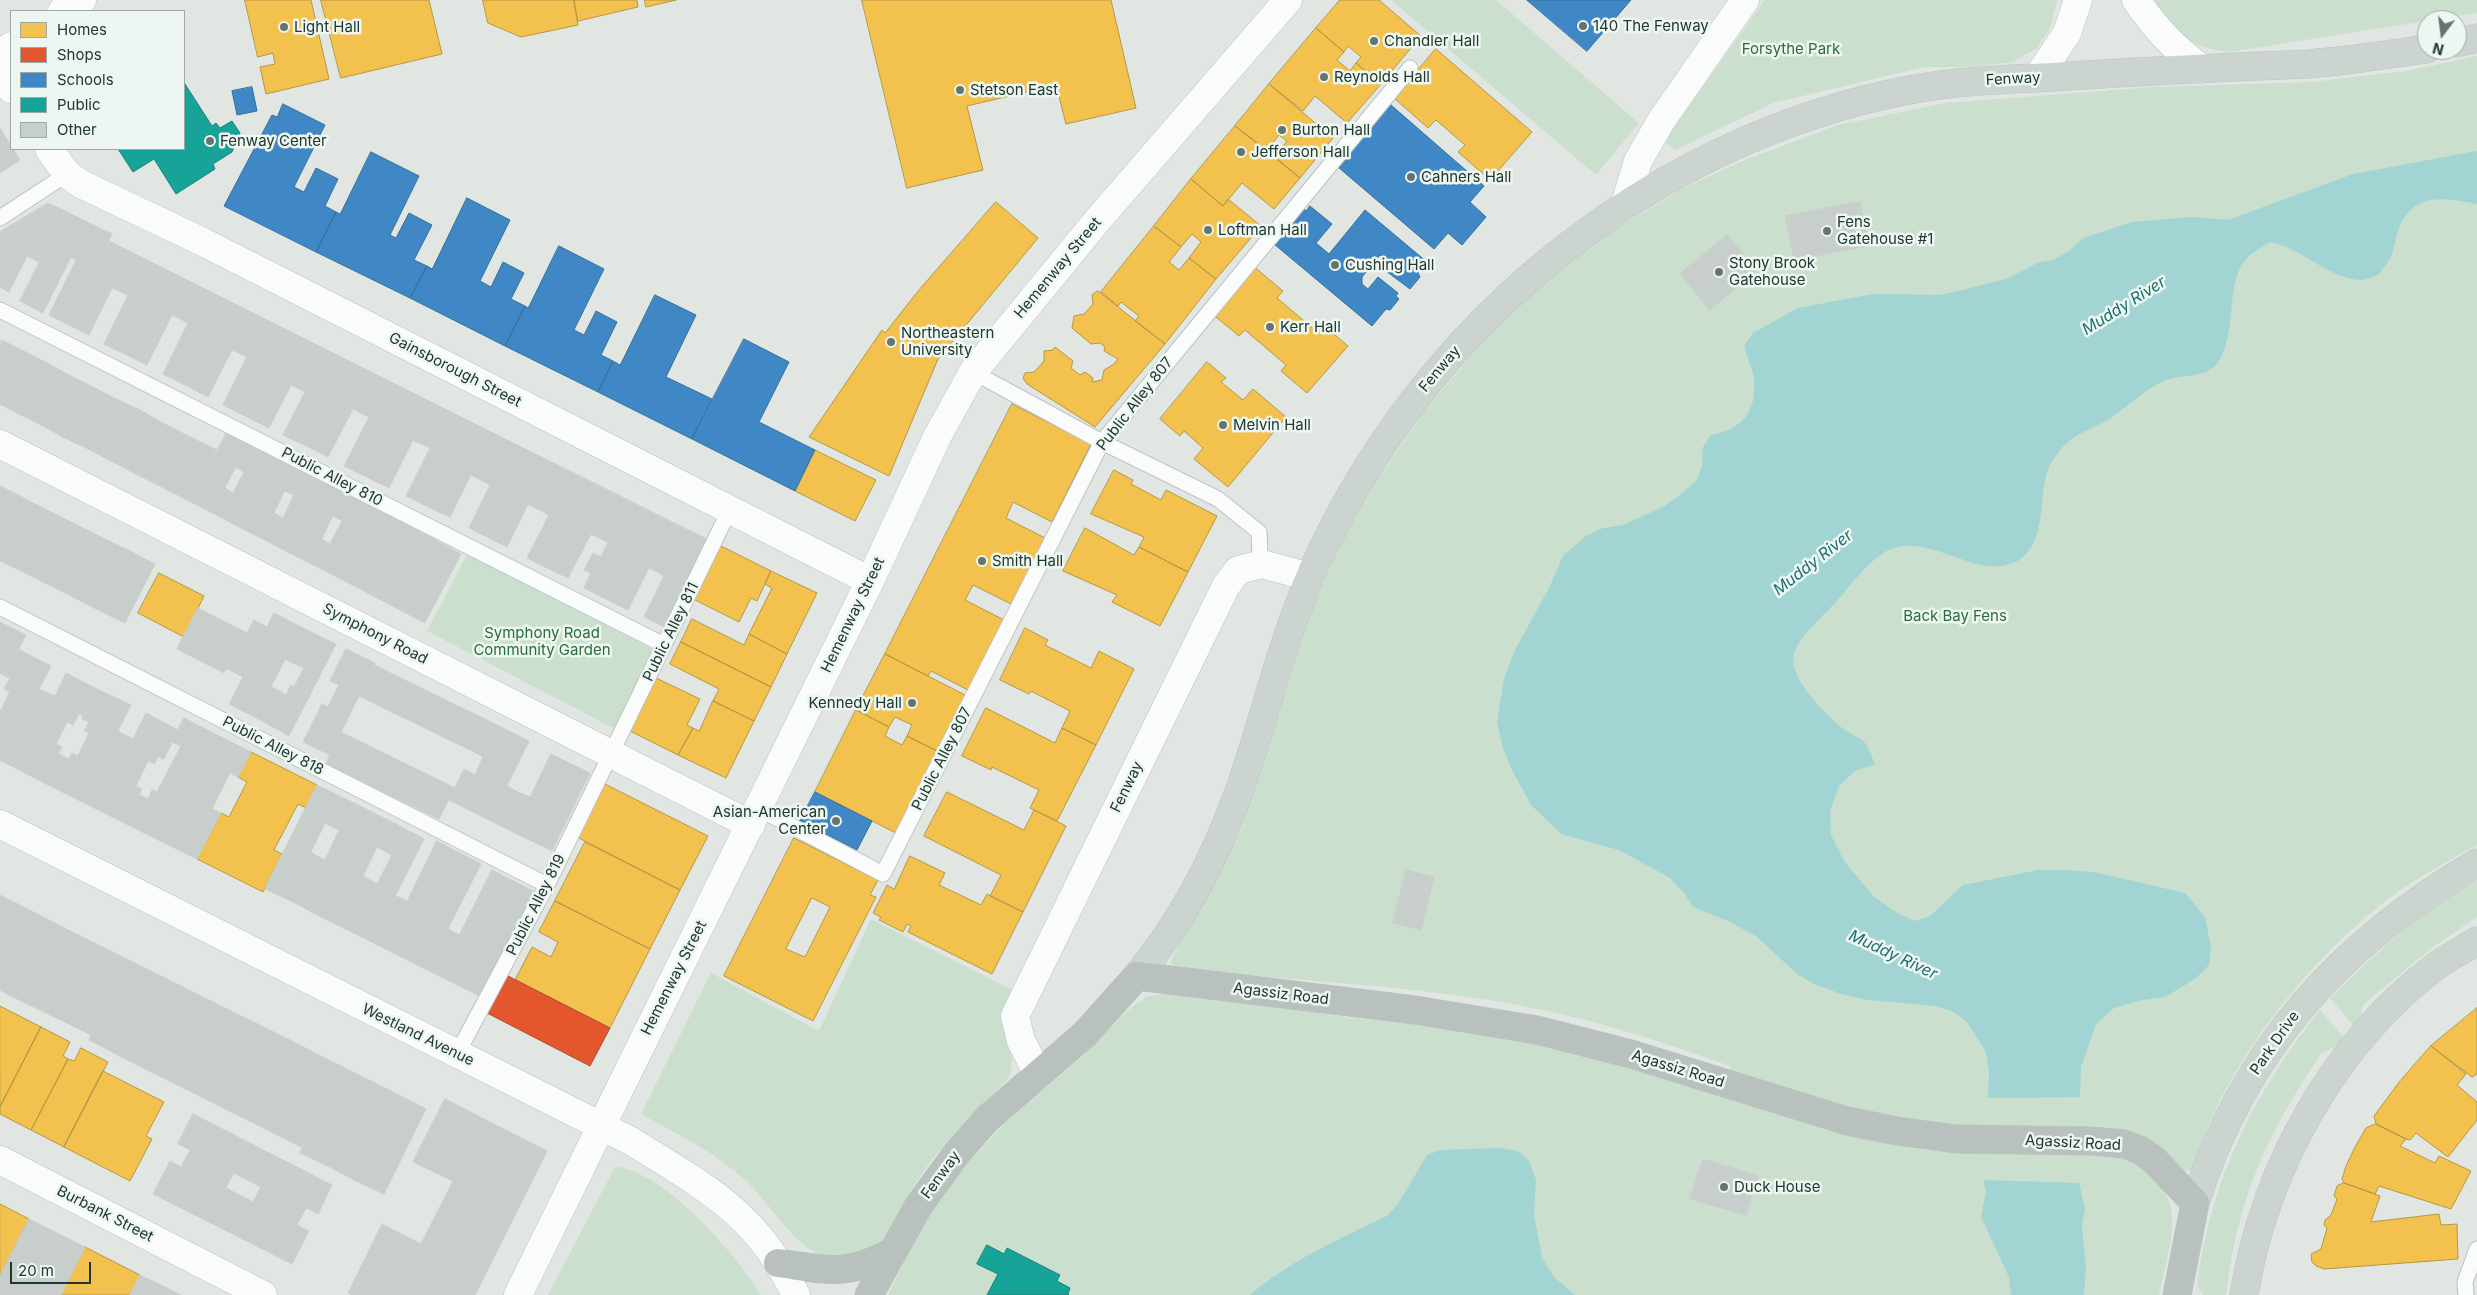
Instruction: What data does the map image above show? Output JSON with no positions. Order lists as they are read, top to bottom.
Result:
{
  "streets": {
    "highway": ["Fenway", "Agassiz Road", "Park Drive"],
    "street": [
      "Hemenway Street",
      "Gainsborough Street",
      "Symphony Road",
      "Westland Avenue",
      "Burbank Street"
    ],
    "lane": [
      "Public Alley 807",
      "Public Alley 810",
      "Public Alley 811",
      "Public Alley 818",
      "Public Alley 819"
    ]
  },
  "crossings": [
    ["Fenway", "Agassiz Road"],
    ["Hemenway Street", "Gainsborough Street"],
    ["Hemenway Street", "Public Alley 807"],
    ["Hemenway Street", "Symphony Road"],
    ["Hemenway Street", "Westland Avenue"],
    ["Gainsborough Street", "Public Alley 811"],
    ["Public Alley 807", "Symphony Road"],
    ["Public Alley 810", "Public Alley 811"],
    ["Public Alley 811", "Symphony Road"],
    ["Public Alley 811", "Public Alley 819"],
    ["Symphony Road", "Public Alley 819"],
    ["Public Alley 818", "Public Alley 819"],
    ["Public Alley 819", "Westland Avenue"],
    ["Agassiz Road", "Park Drive"]
  ],
  "water": ["Muddy River"],
  "parks": ["Forsythe Park", "Back Bay Fens", "Symphony Road Community Garden"],
  "places": [
    "140 The Fenway",
    "Light Hall",
    "Chandler Hall",
    "Reynolds Hall",
    "Stetson East",
    "Burton Hall",
    "Fenway Center",
    "Jefferson Hall",
    "Cahners Hall",
    "Loftman Hall",
    "Fens Gatehouse #1",
    "Cushing Hall",
    "Stony Brook Gatehouse",
    "Kerr Hall",
    "Northeastern University",
    "Melvin Hall",
    "Smith Hall",
    "Kennedy Hall",
    "Asian-American Center",
    "Duck House"
  ],
  "legend": [
    "Homes",
    "Shops",
    "Schools",
    "Public",
    "Other"
  ],
  "scale_bar": "20 m",
  "north": "bottom"
}
